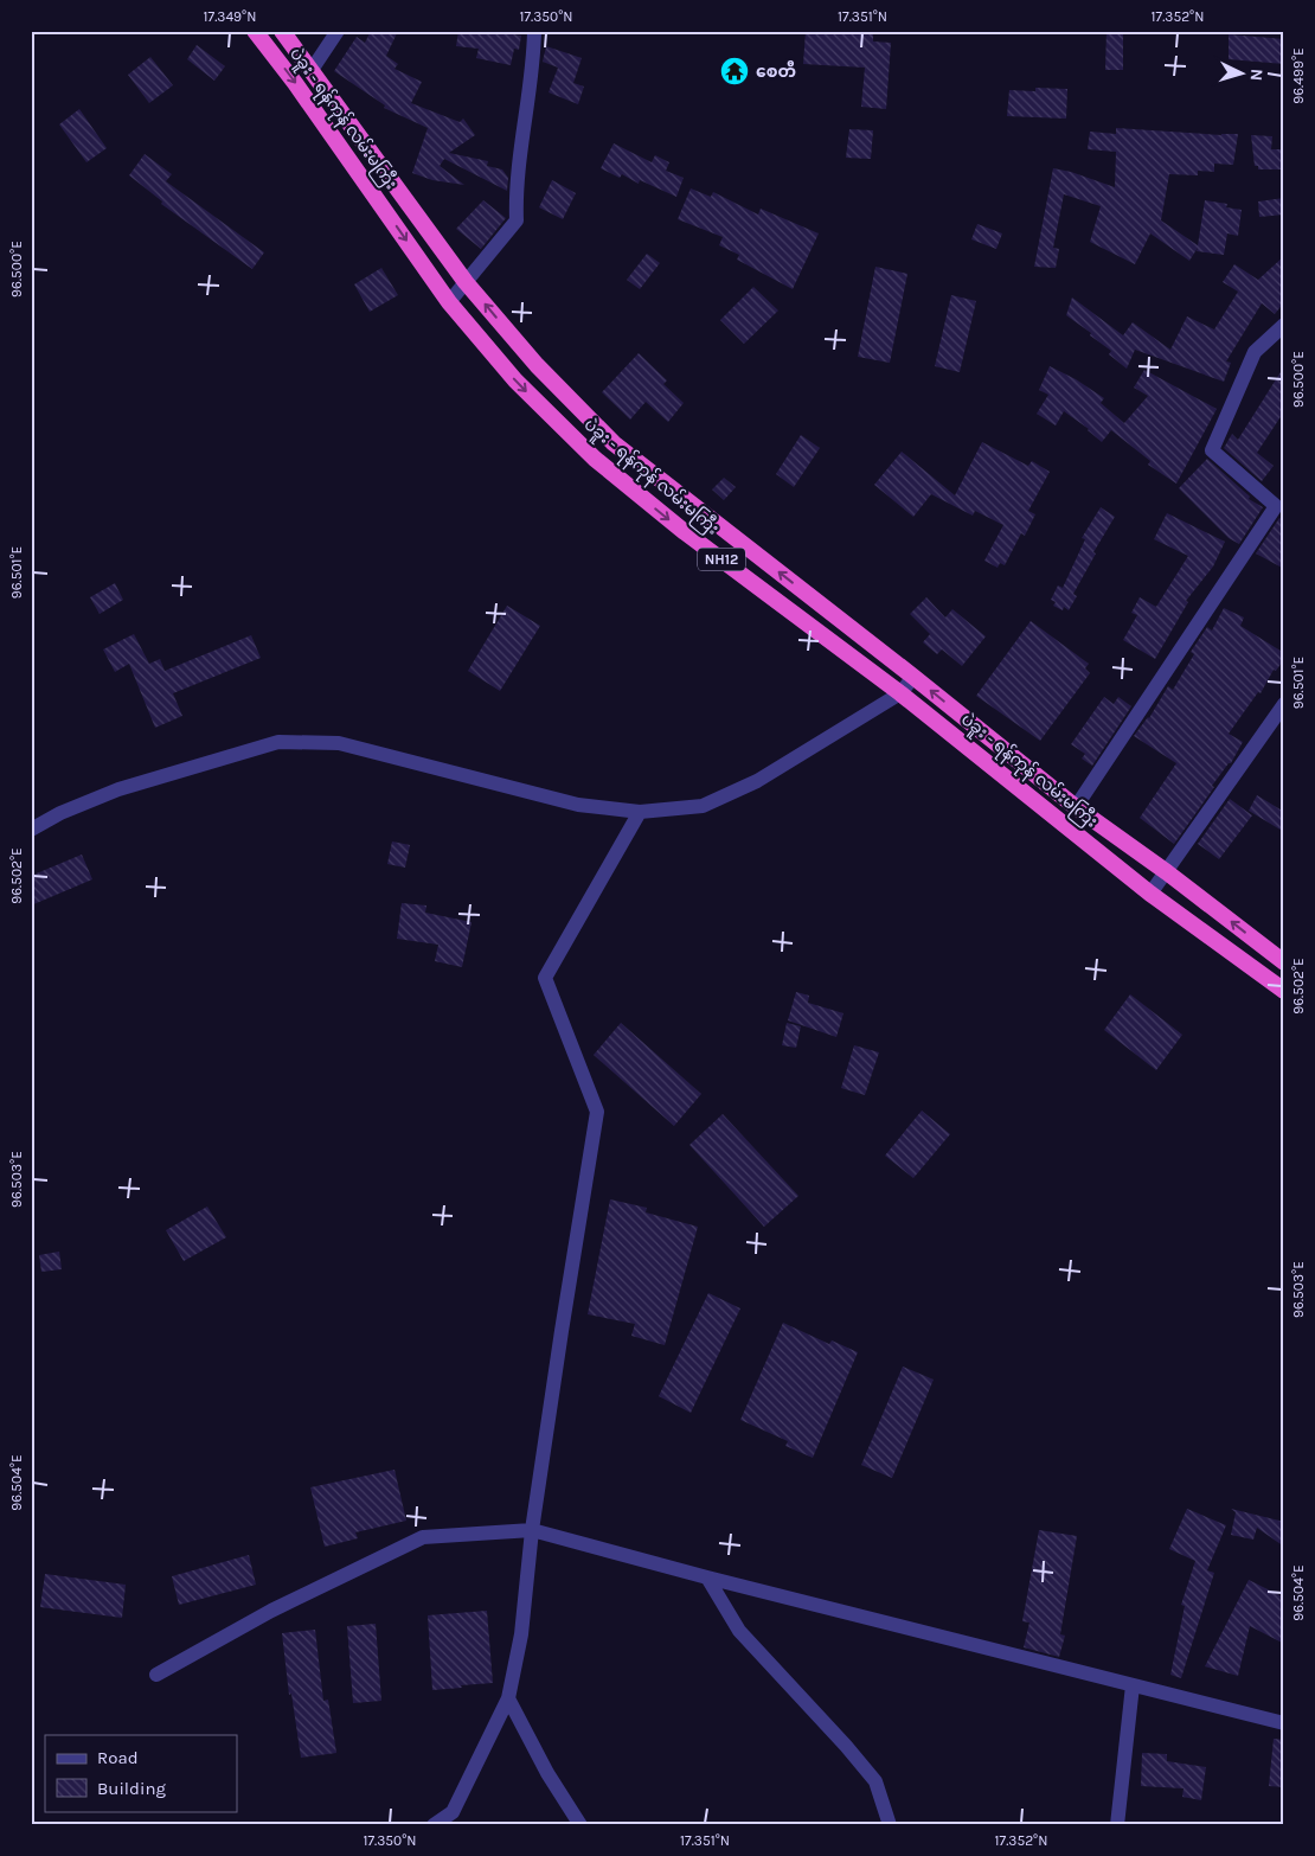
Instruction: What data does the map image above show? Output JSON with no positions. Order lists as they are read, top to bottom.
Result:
{
  "streets": {
    "highway": ["ပဲခူး - ရန်ကုန် လမ်းမကြီး", "NH12"]
  },
  "places": {
    "temple": ["စေတီ"]
  },
  "legend": ["Road", "Building"],
  "north": "right",
  "coordinates": [
    "17.349°N",
    "17.350°N",
    "17.351°N",
    "17.352°N",
    "96.499°E",
    "96.500°E",
    "96.501°E",
    "96.502°E",
    "96.503°E",
    "96.504°E"
  ]
}
